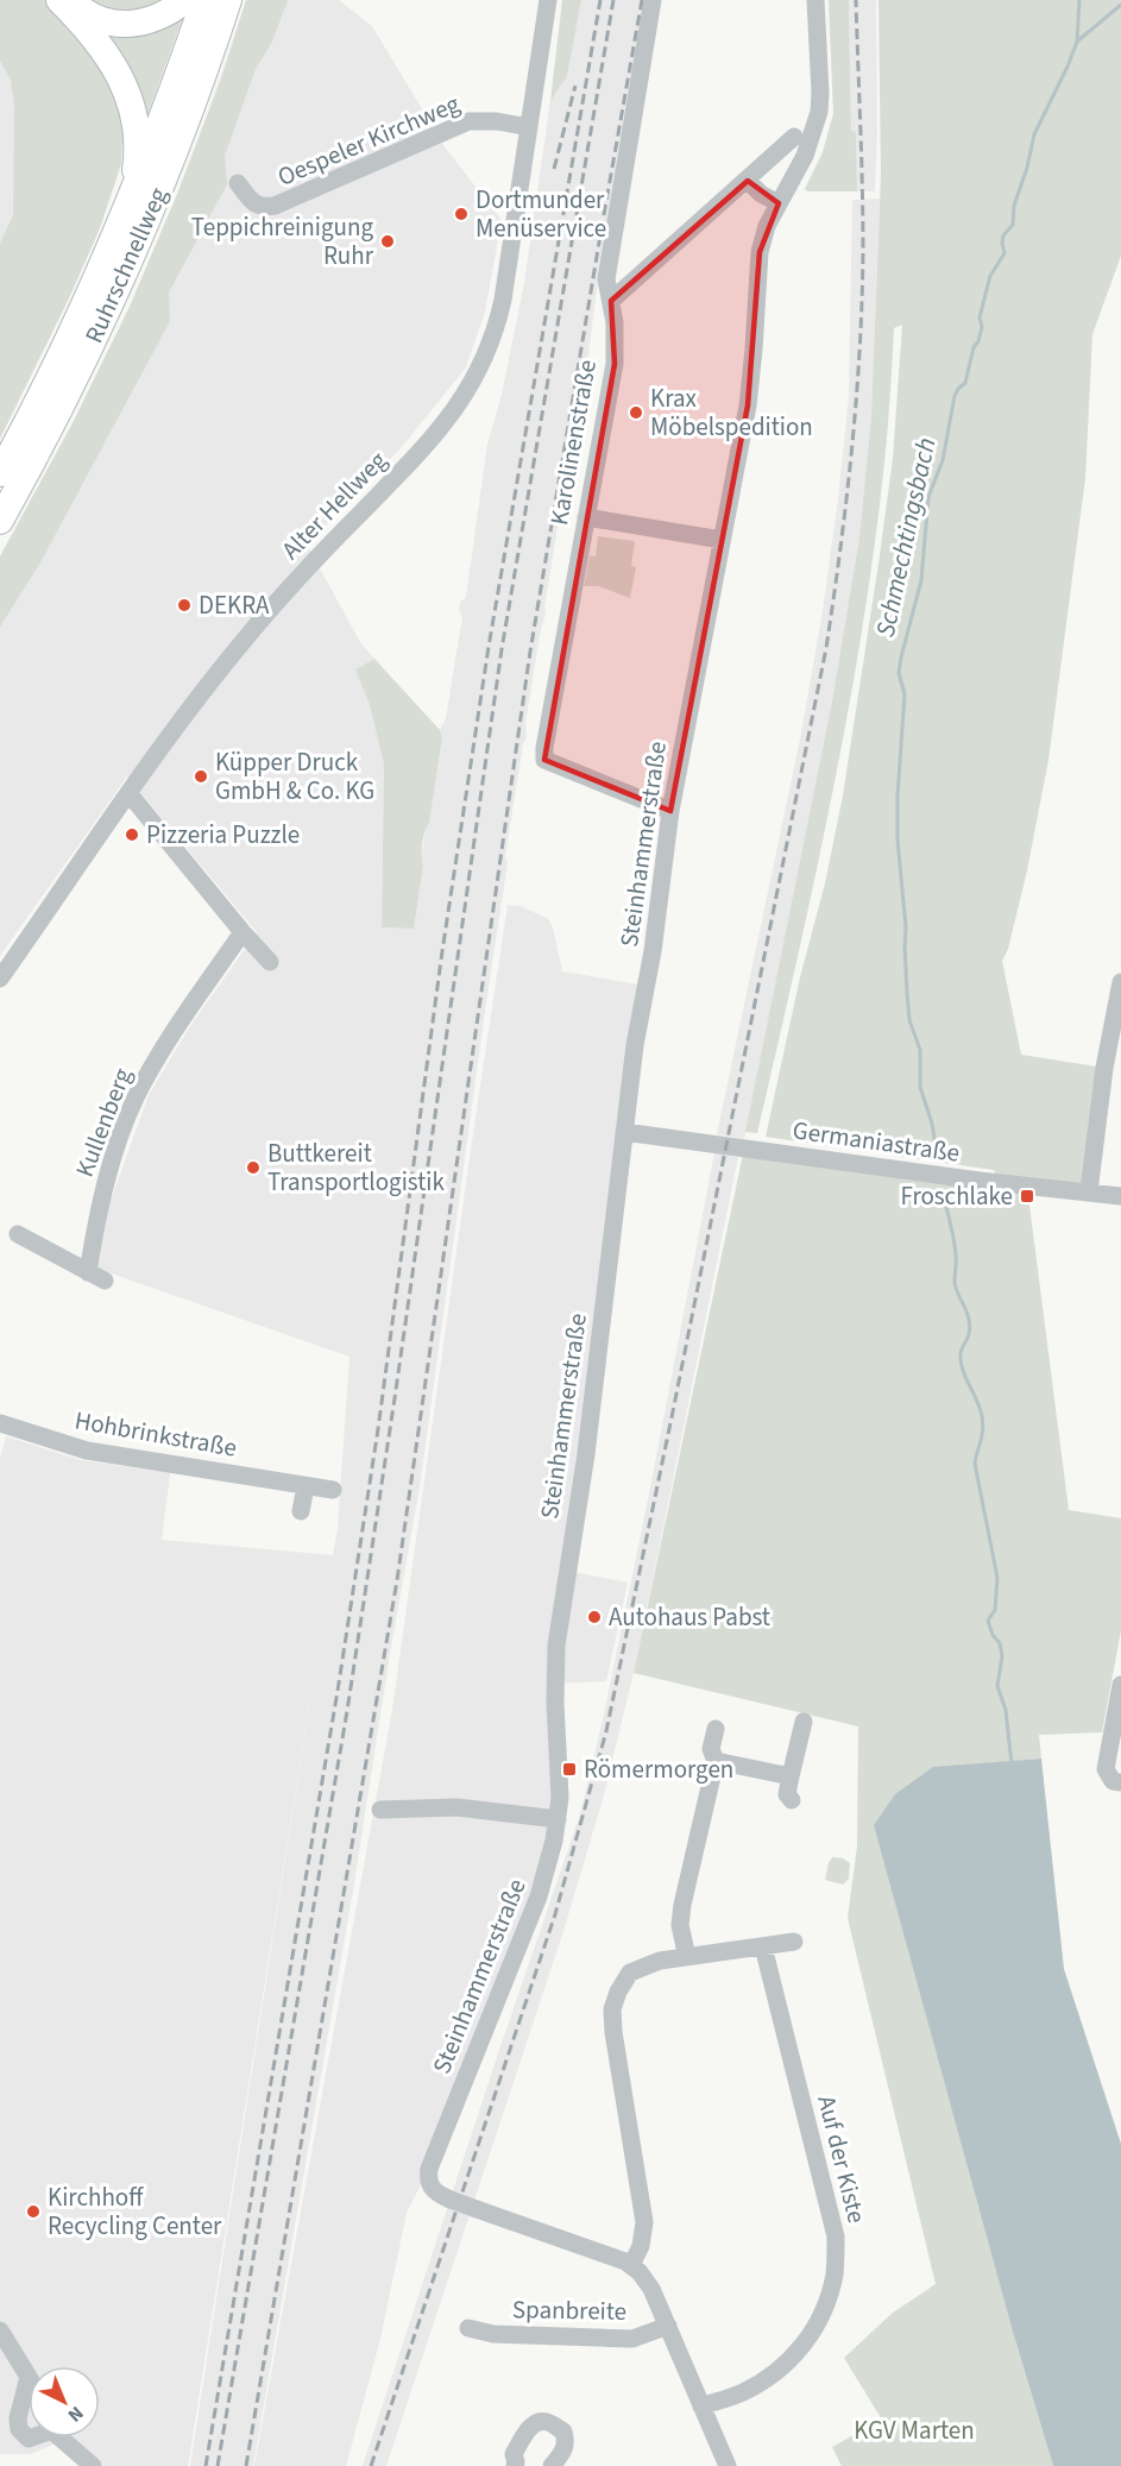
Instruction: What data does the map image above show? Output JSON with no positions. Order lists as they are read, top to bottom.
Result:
{
  "streets": {
    "highway": ["Ruhrschnellweg"],
    "street": [
      "Oespeler Kirchweg",
      "Karolinenstraße",
      "Alter Hellweg",
      "Steinhammerstraße",
      "Kullenberg",
      "Germaniastraße",
      "Hohbrinkstraße",
      "Auf der Kiste",
      "Spanbreite"
    ]
  },
  "crossings": [
    ["Oespeler Kirchweg", "Alter Hellweg"],
    ["Karolinenstraße", "Steinhammerstraße"],
    ["Steinhammerstraße", "Germaniastraße"]
  ],
  "water": ["Schmechtingsbach"],
  "parks": ["KGV Marten"],
  "places": {
    "other": [
      "Dortmunder Menüservice",
      "Teppichreinigung Ruhr",
      "Krax Möbelspedition",
      "DEKRA",
      "Küpper Druck GmbH & Co. KG",
      "Pizzeria Puzzle",
      "Buttkereit Transportlogistik",
      "Autohaus Pabst",
      "Kirchhoff Recycling Center"
    ],
    "transit": ["Froschlake", "Römermorgen"]
  },
  "north": "bottom right"
}
